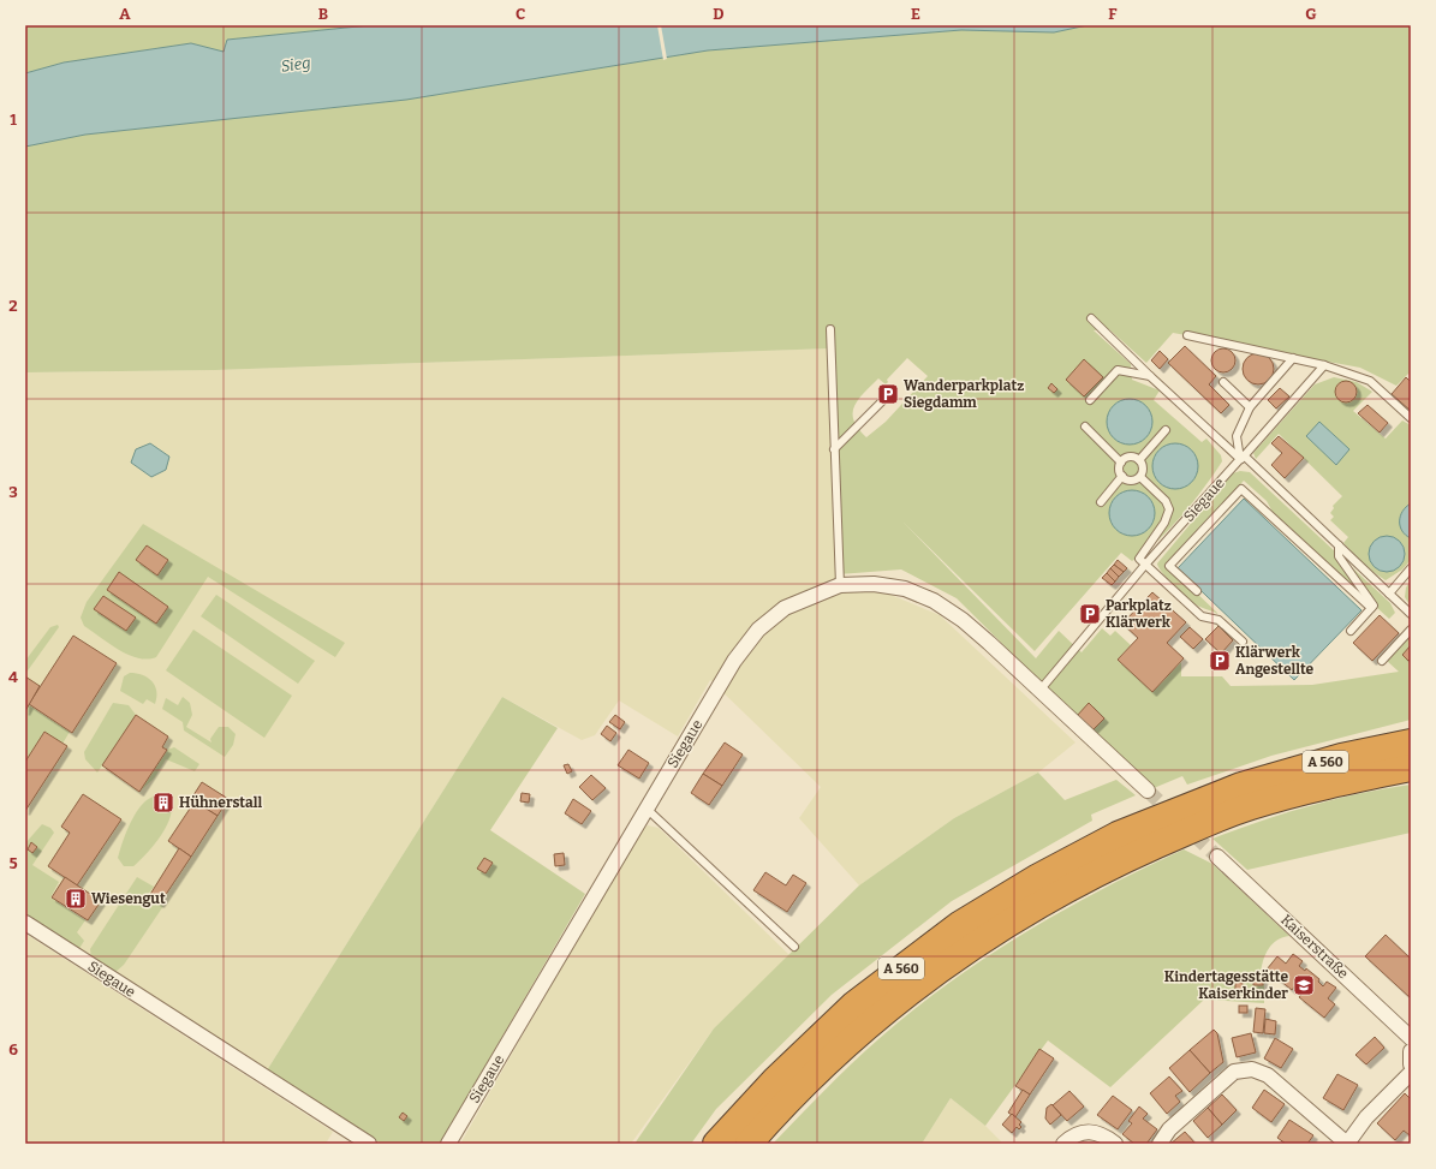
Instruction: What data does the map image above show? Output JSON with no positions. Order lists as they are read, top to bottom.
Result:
{
  "streets": {
    "highway": ["A 560"],
    "street": ["Siegaue", "Kaiserstraße"]
  },
  "water": ["Sieg"],
  "places": {
    "parking": ["Wanderparkplatz Siegdamm", "Parkplatz Klärwerk", "Klärwerk Angestellte"],
    "building": ["Hühnerstall", "Wiesengut"],
    "school or university": ["Kindertagesstätte Kaiserkinder"]
  },
  "grid": {
    "columns": [
      "A",
      "B",
      "C",
      "D",
      "E",
      "F",
      "G"
    ],
    "rows": [
      "1",
      "2",
      "3",
      "4",
      "5",
      "6"
    ]
  }
}
